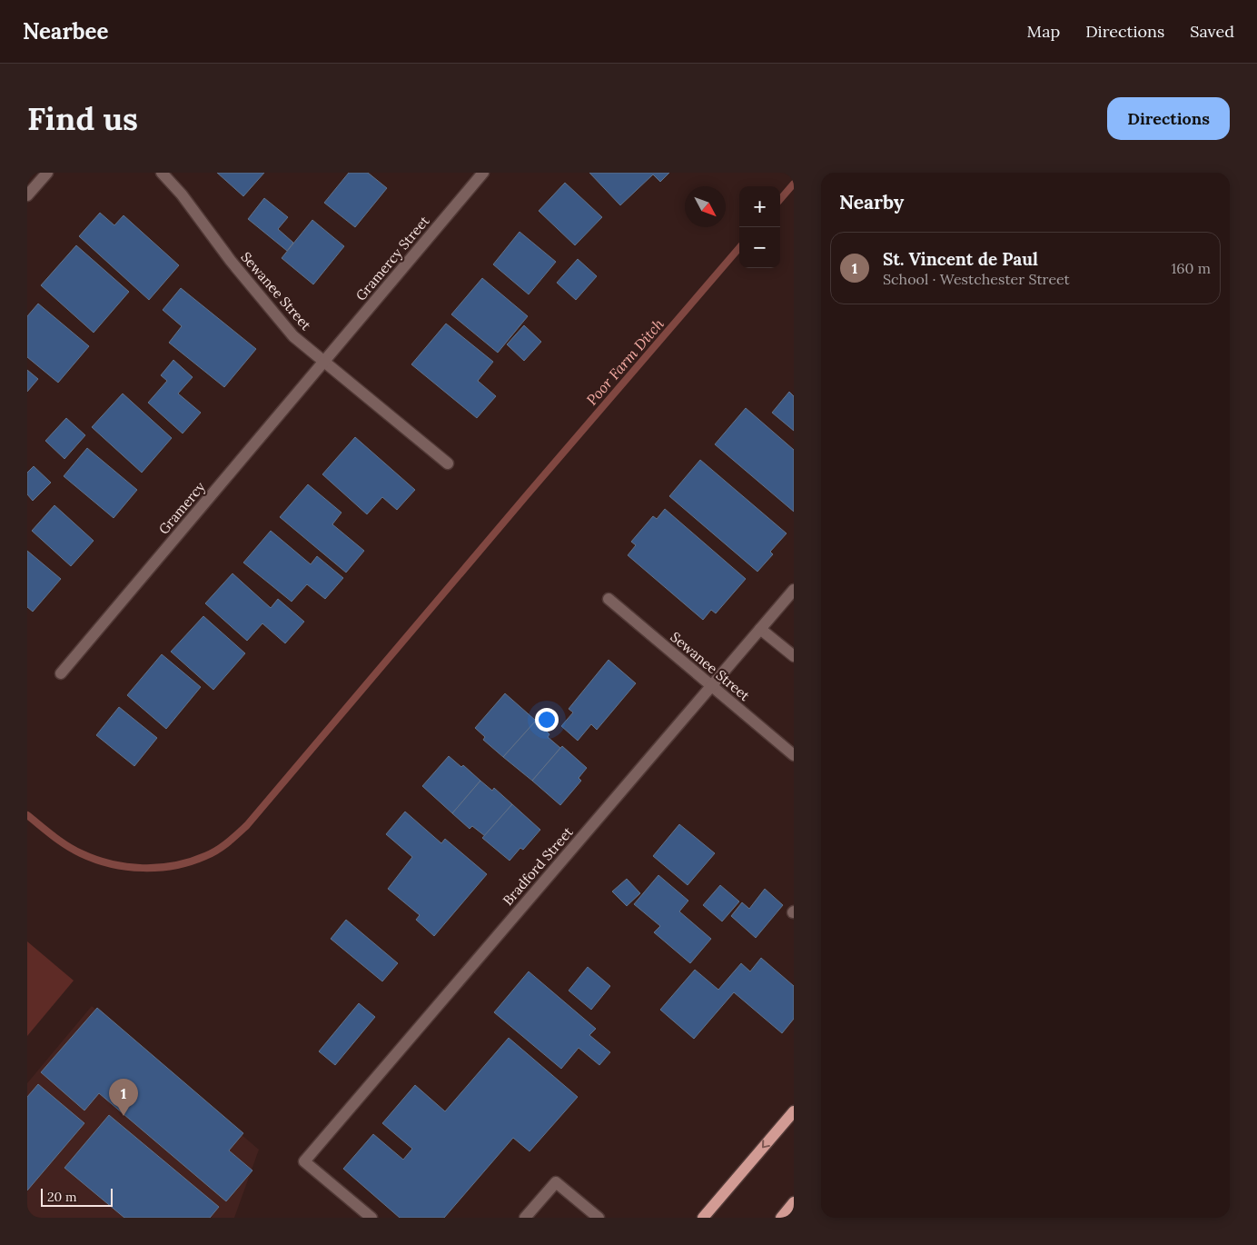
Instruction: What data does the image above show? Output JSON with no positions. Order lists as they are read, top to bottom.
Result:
{
  "streets": {
    "street": [
      "Gramercy Street",
      "Sewanee Street",
      "Gramercy",
      "Bradford Street"
    ]
  },
  "crossings": [
    ["Gramercy Street", "Sewanee Street"],
    ["Gramercy Street", "Gramercy"],
    ["Sewanee Street", "Gramercy"],
    ["Sewanee Street", "Bradford Street"]
  ],
  "water": ["Poor Farm Ditch"],
  "scale_bar": "20 m",
  "north": "bottom right",
  "page": {
    "header": "Nearbee",
    "nav": ["Map", "Directions", "Saved"],
    "buttons": "Directions",
    "title": "Find us",
    "heading": "Nearby",
    "map_buttons": ["+", "−"],
    "list": [
      {
        "mark": "1",
        "name": "St. Vincent de Paul",
        "note": "School · Westchester Street",
        "value": "160 m"
      }
    ],
    "pins": "1",
    "scale": "20 m"
  }
}
